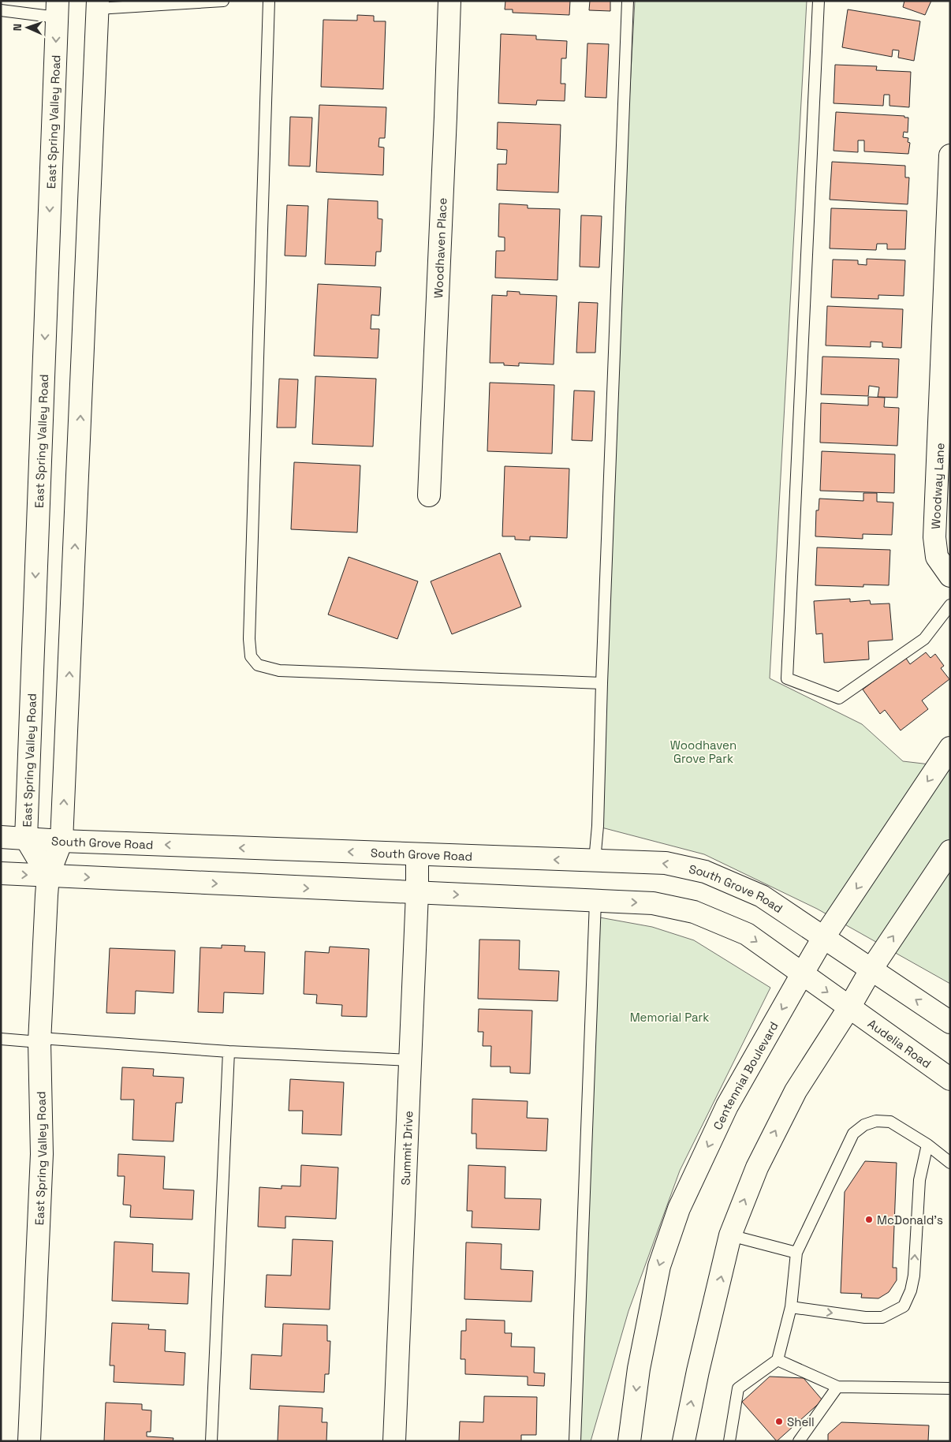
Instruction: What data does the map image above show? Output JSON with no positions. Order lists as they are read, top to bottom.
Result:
{
  "streets": {
    "street": [
      "East Spring Valley Road",
      "Woodhaven Place",
      "Woodway Lane",
      "South Grove Road",
      "Audelia Road",
      "Centennial Boulevard",
      "Summit Drive"
    ]
  },
  "crossings": [
    ["East Spring Valley Road", "South Grove Road"],
    ["South Grove Road", "Centennial Boulevard"],
    ["South Grove Road", "Summit Drive"],
    ["Audelia Road", "Centennial Boulevard"]
  ],
  "parks": ["Woodhaven Grove Park", "Memorial Park"],
  "places": ["McDonald's", "Shell"],
  "north": "left"
}
